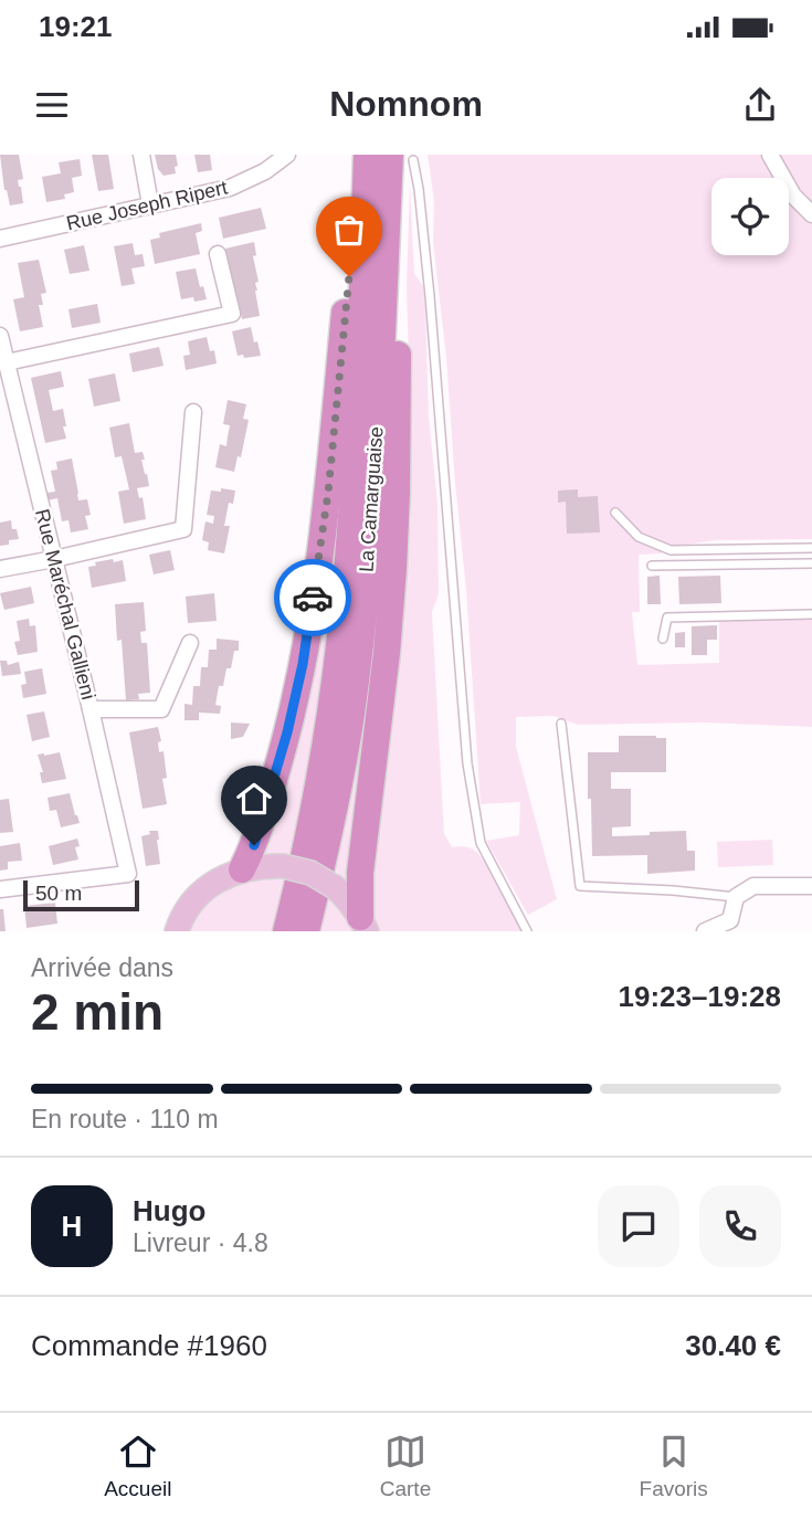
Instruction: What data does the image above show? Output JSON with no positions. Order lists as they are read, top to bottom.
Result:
{
  "streets": {
    "highway": ["La Camarguaise"],
    "street": ["Rue Joseph Ripert", "Rue Maréchal Gallieni"]
  },
  "scale_bar": "50 m",
  "page": {
    "status": "19:21",
    "header": "Nomnom",
    "scale": "50 m",
    "heading": ["2 min", "Arrivée dans", "19:23–19:28"],
    "panel": [
      "Hugo",
      "Livreur · 4.8",
      "Commande #1960",
      "30.40 €"
    ],
    "bar": "En route · 110 m",
    "round": "H",
    "tabs": ["Accueil", "Carte", "Favoris"]
  }
}
